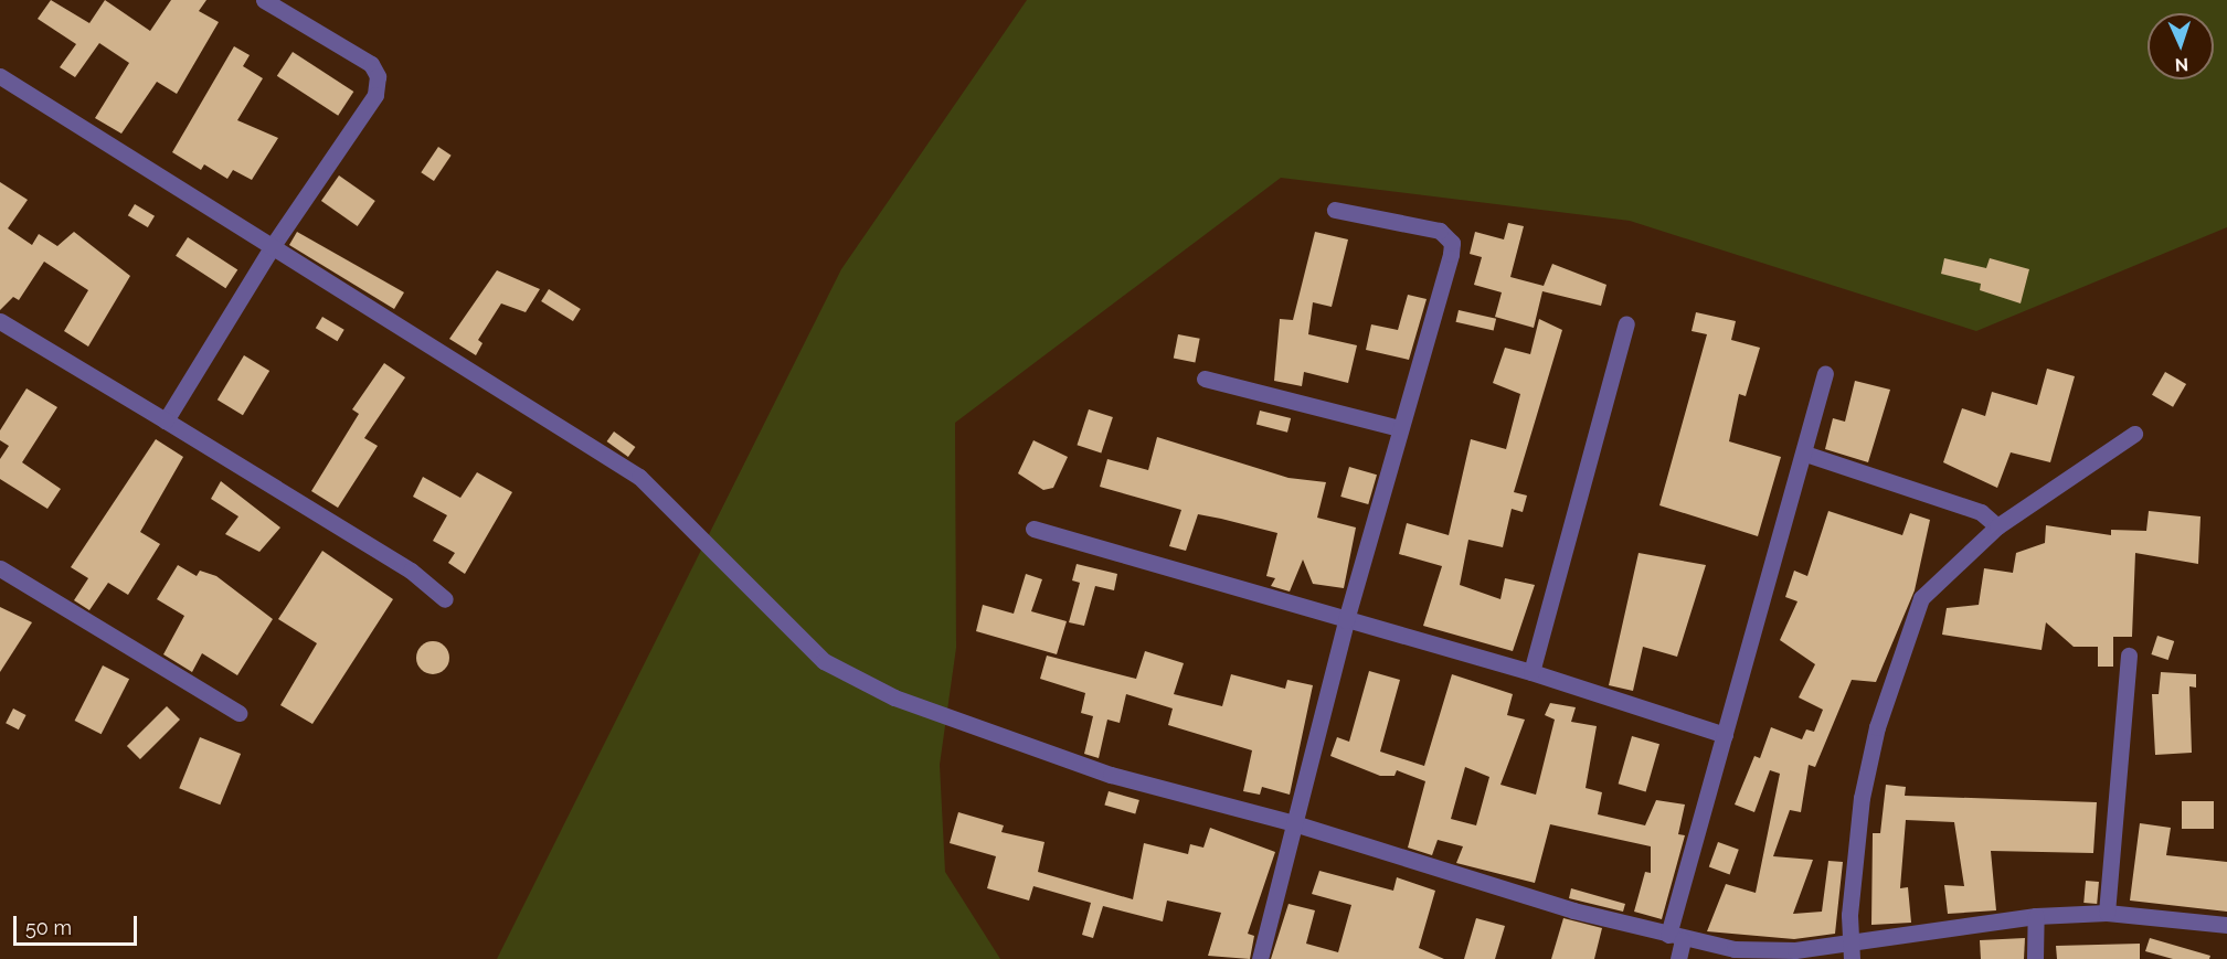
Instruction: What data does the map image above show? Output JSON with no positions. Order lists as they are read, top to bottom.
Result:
{
  "scale_bar": "50 m",
  "north": "bottom"
}
